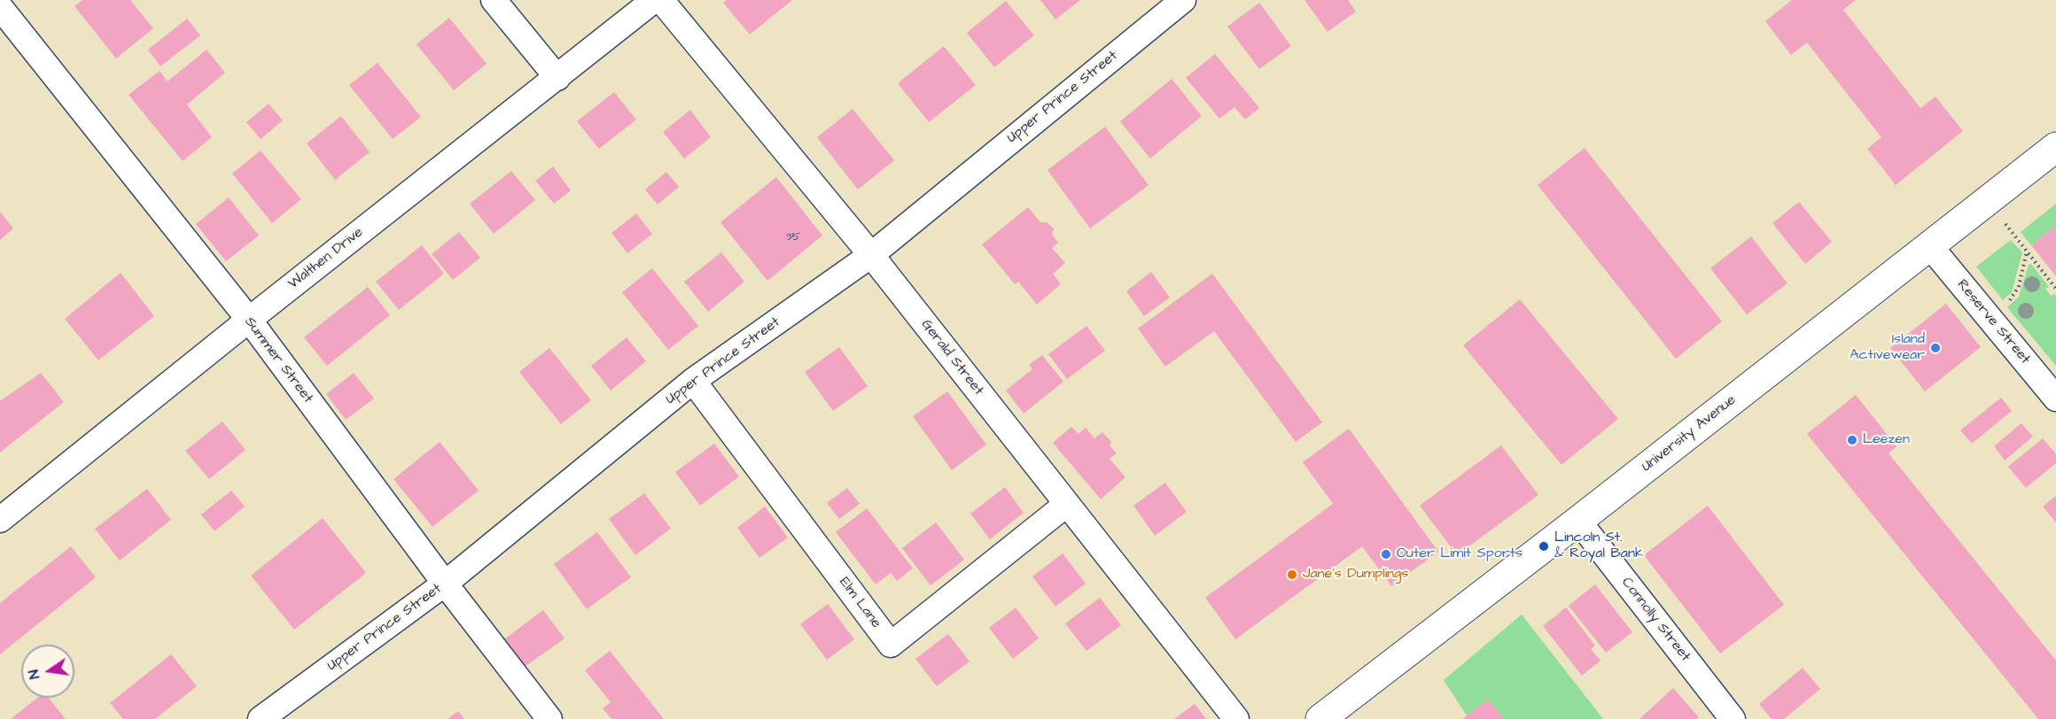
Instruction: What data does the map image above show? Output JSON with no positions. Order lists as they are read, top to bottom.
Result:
{
  "streets": {
    "main road": ["University Avenue"],
    "street": [
      "Upper Prince Street",
      "Walthen Drive",
      "Reserve Street",
      "Gerald Street",
      "Summer Street",
      "Elm Lane",
      "Connolly Street"
    ]
  },
  "crossings": [
    ["Upper Prince Street", "Gerald Street"],
    ["Upper Prince Street", "Summer Street"],
    ["Upper Prince Street", "Elm Lane"],
    ["Walthen Drive", "Summer Street"],
    ["Reserve Street", "University Avenue"],
    ["Gerald Street", "Elm Lane"],
    ["University Avenue", "Connolly Street"]
  ],
  "places": [
    "Island Activewear",
    "Leezen",
    "Lincoln St. & Royal Bank",
    "Outer Limit Sports",
    "Jane's Dumplings"
  ],
  "house_numbers": ["35"],
  "north": "left"
}
